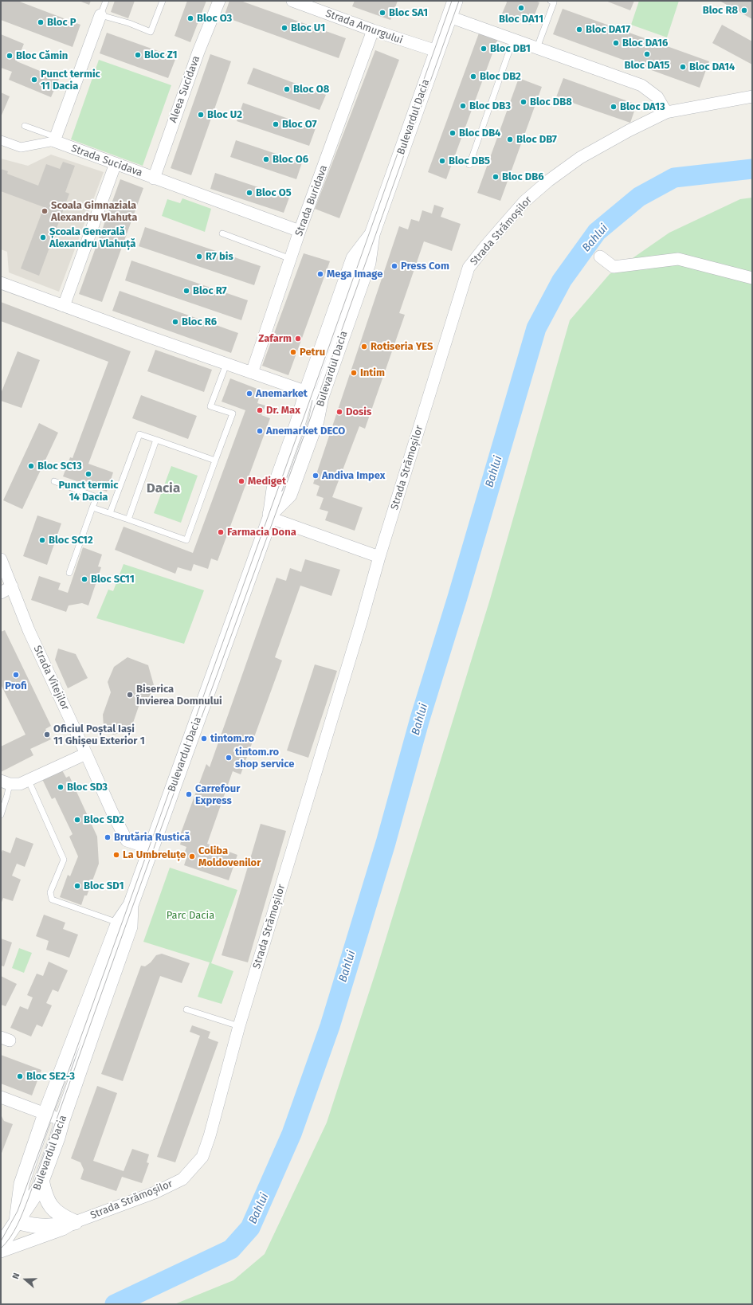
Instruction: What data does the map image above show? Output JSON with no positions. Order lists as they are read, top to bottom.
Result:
{
  "streets": {
    "street": [
      "Strada Amurgului",
      "Aleea Sucidava",
      "Bulevardul Dacia",
      "Strada Sucidava",
      "Strada Buridava",
      "Strada Strămoșilor",
      "Strada Vitejilor"
    ]
  },
  "crossings": [
    ["Strada Amurgului", "Bulevardul Dacia"],
    ["Strada Amurgului", "Strada Buridava"],
    ["Aleea Sucidava", "Strada Sucidava"],
    ["Bulevardul Dacia", "Strada Vitejilor"],
    ["Strada Sucidava", "Strada Buridava"]
  ],
  "districts": ["Dacia"],
  "water": ["Bahlui"],
  "parks": ["Parc Dacia"],
  "places": [
    "Bloc DA11",
    "Bloc R8",
    "Bloc SA1",
    "Bloc O3",
    "Bloc P",
    "Bloc U1",
    "Bloc DA17",
    "Bloc DA16",
    "Bloc DB1",
    "Bloc DA15",
    "Bloc Z1",
    "Bloc Cămin",
    "Bloc DA14",
    "Bloc DB2",
    "Punct termic 11 Dacia",
    "Bloc O8",
    "Bloc DB8",
    "Bloc DB3",
    "Bloc DA13",
    "Bloc U2",
    "Bloc O7",
    "Bloc DB4",
    "Bloc DB7",
    "Bloc O6",
    "Bloc DB5",
    "Bloc DB6",
    "Bloc O5",
    "Scoala Gimnaziala Alexandru Vlahuta",
    "Școala Generală Alexandru Vlahuță",
    "R7 bis",
    "Press Com",
    "Mega Image",
    "Bloc R7",
    "Bloc R6",
    "Zafarm",
    "Rotiseria YES",
    "Petru",
    "Intim",
    "Anemarket",
    "Dr. Max",
    "Dosis",
    "Anemarket DECO",
    "Bloc SC13",
    "Punct termic 14 Dacia",
    "Andiva Impex",
    "Mediget",
    "Farmacia Dona",
    "Bloc SC12",
    "Bloc SC11",
    "Profi",
    "Biserica Învierea Domnului",
    "Oficiul Poștal Iași 11 Ghișeu Exterior 1",
    "tintom.ro",
    "tintom.ro shop service",
    "Bloc SD3",
    "Carrefour Express",
    "Bloc SD2",
    "Brutăria Rustică",
    "La Umbreluțe",
    "Coliba Moldovenilor",
    "Bloc SD1",
    "Bloc SE2-3"
  ],
  "north": "left"
}
